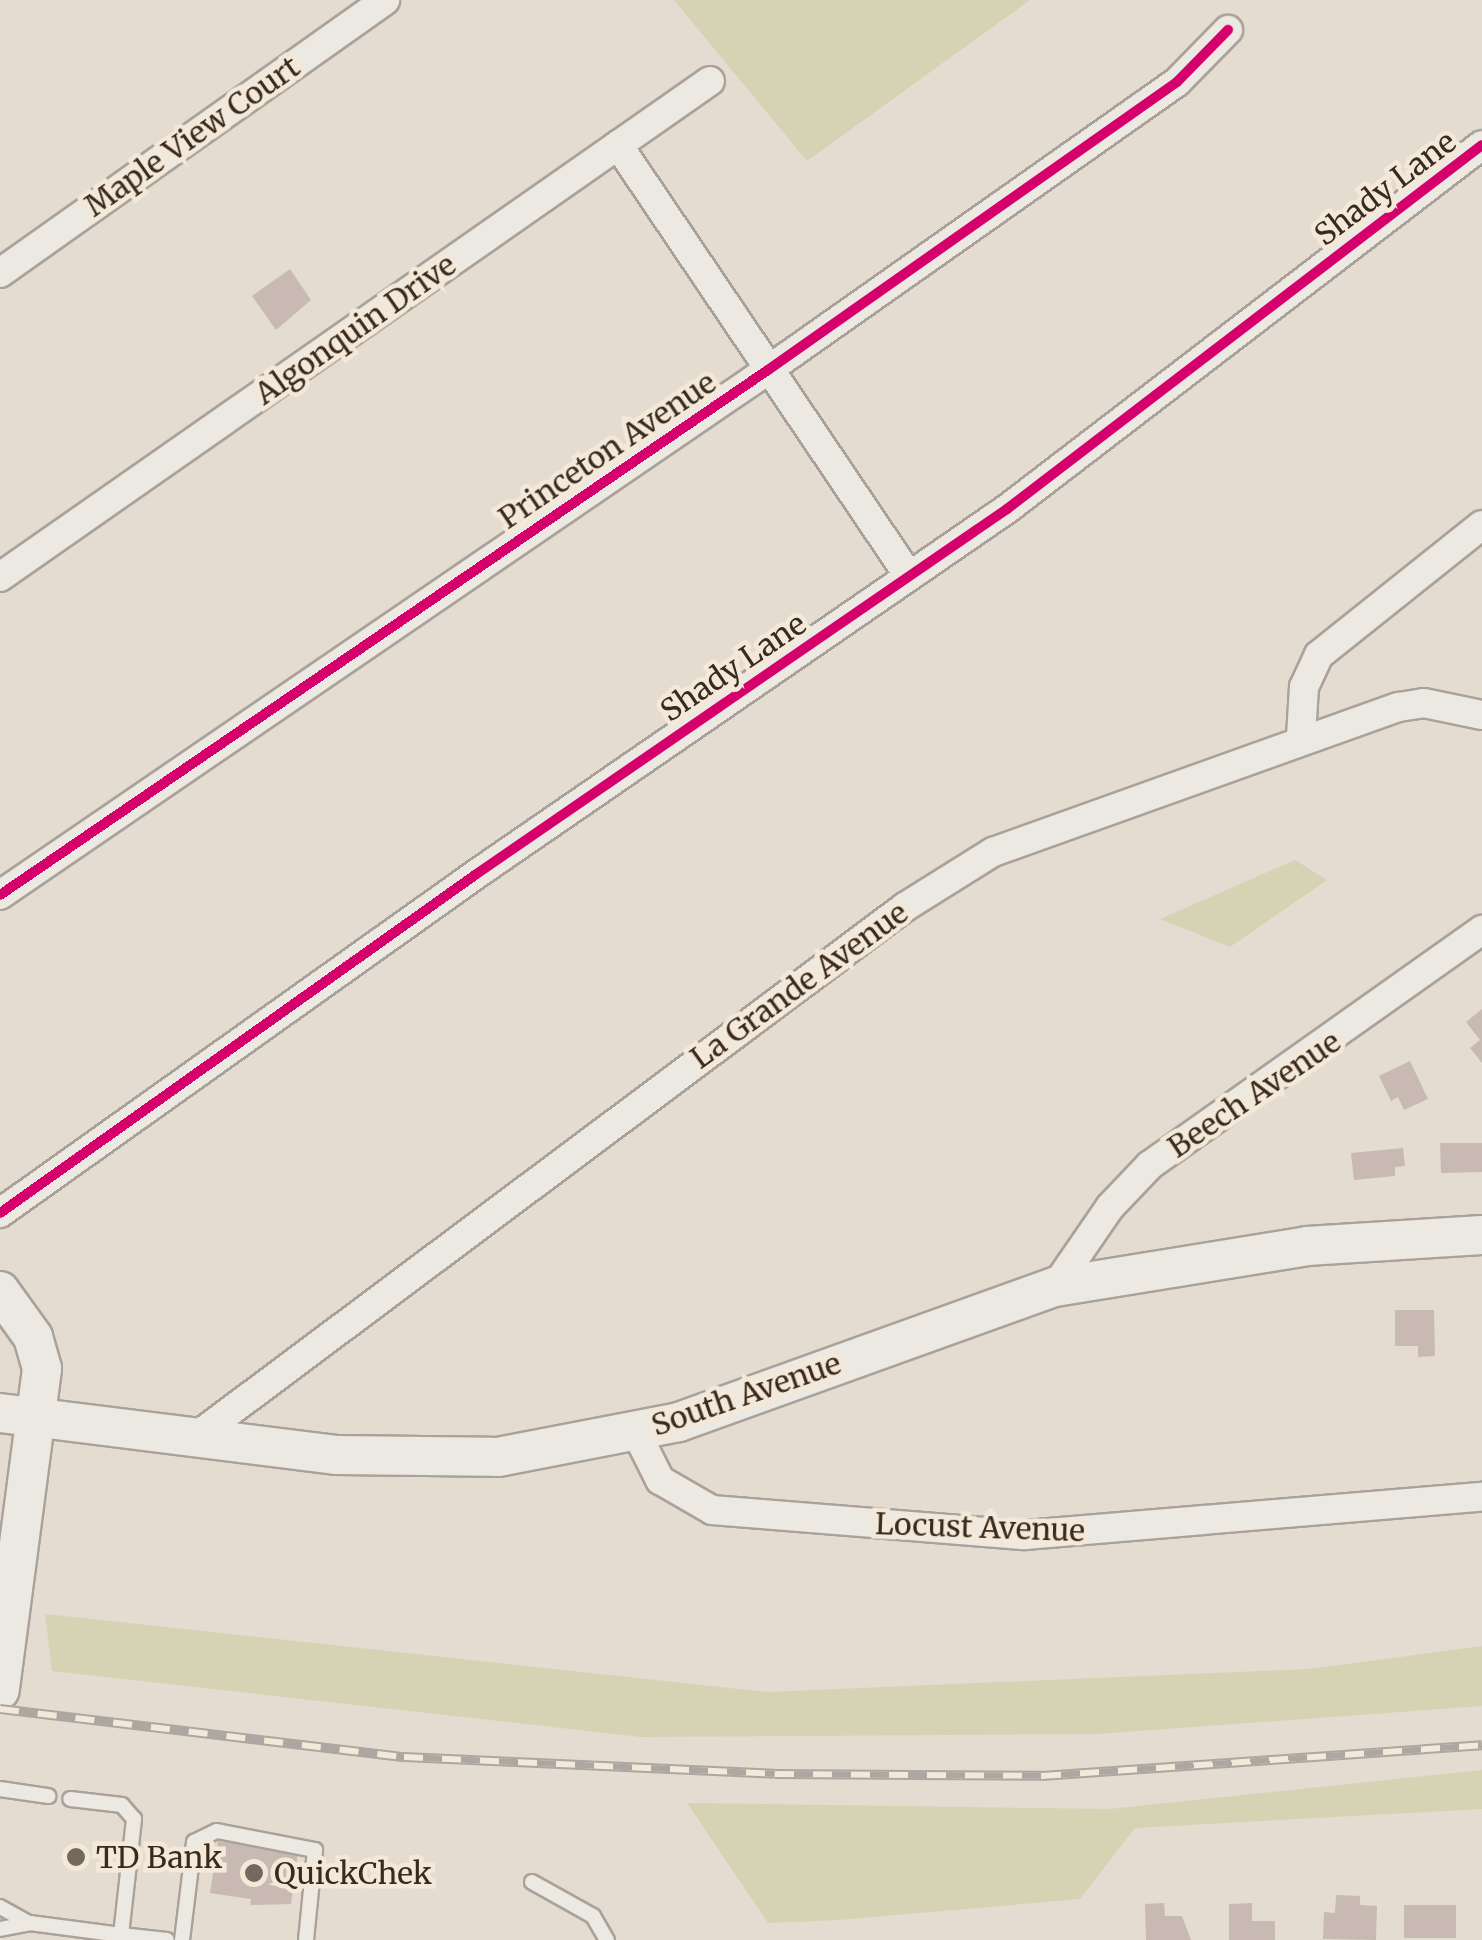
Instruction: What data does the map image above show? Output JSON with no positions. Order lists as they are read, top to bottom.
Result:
{
  "streets": {
    "main road": ["South Avenue"],
    "street": [
      "Maple View Court",
      "Shady Lane",
      "Algonquin Drive",
      "Princeton Avenue",
      "La Grande Avenue",
      "Beech Avenue",
      "Locust Avenue"
    ]
  },
  "crossings": [
    ["La Grande Avenue", "South Avenue"],
    ["Beech Avenue", "South Avenue"],
    ["South Avenue", "Locust Avenue"]
  ],
  "places": ["TD Bank", "QuickChek"]
}
